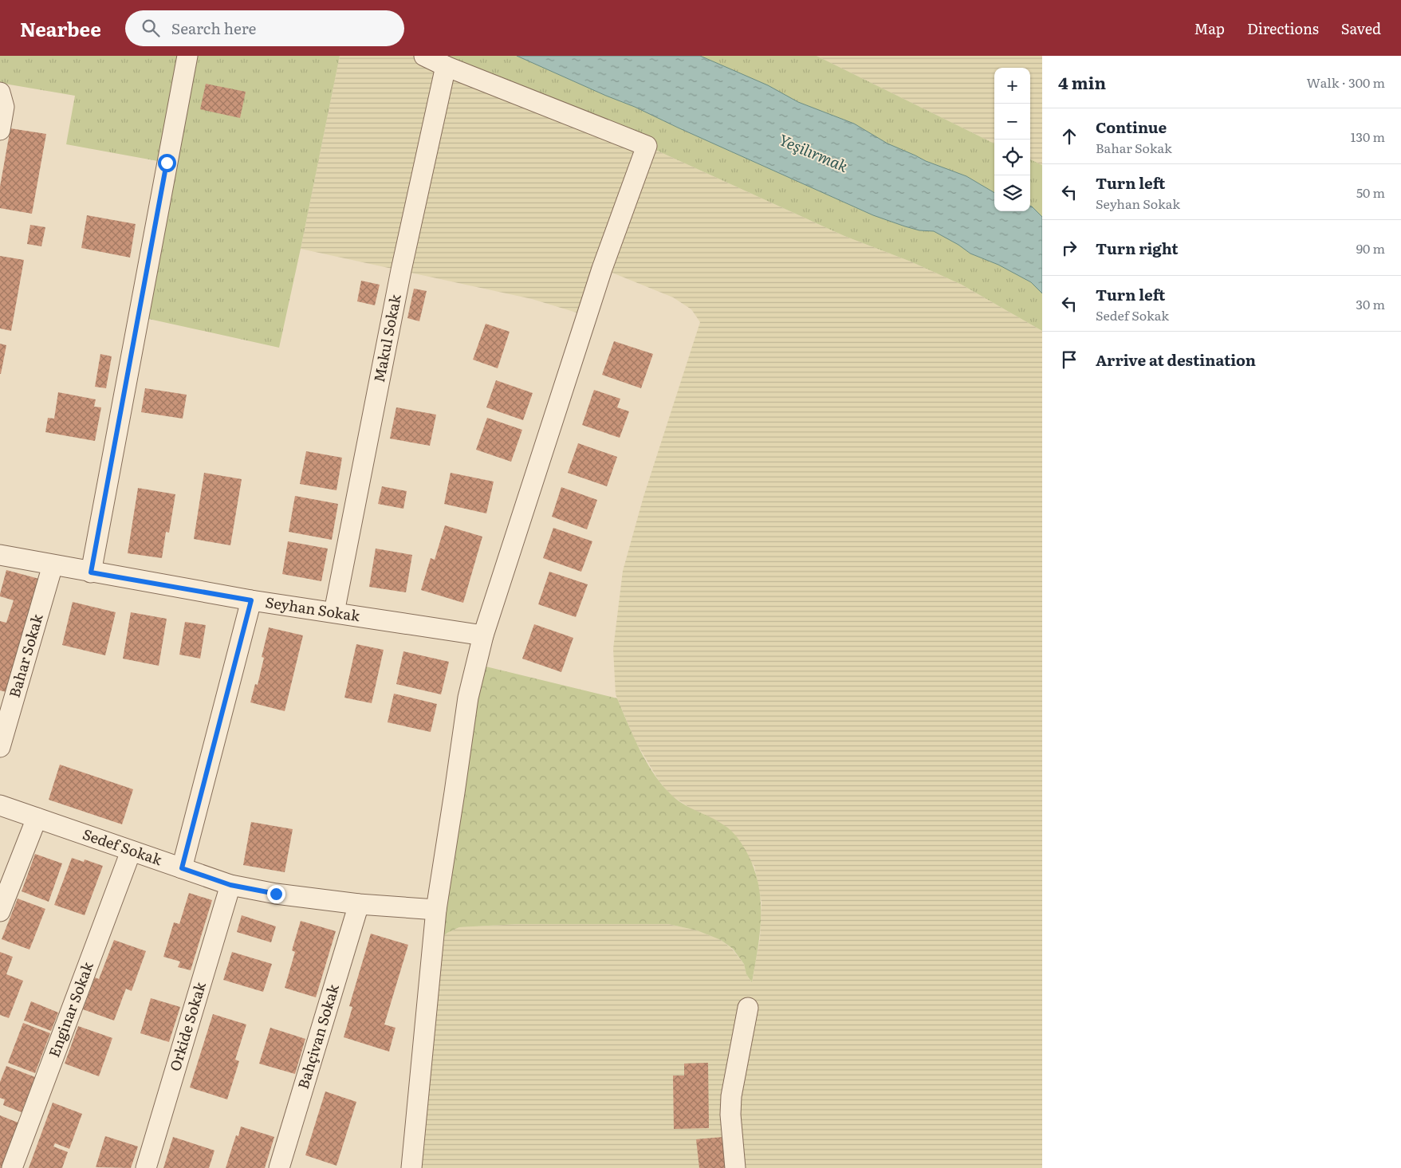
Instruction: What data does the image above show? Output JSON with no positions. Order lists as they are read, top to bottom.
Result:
{
  "streets": {
    "street": [
      "Makul Sokak",
      "Seyhan Sokak",
      "Bahar Sokak",
      "Sedef Sokak",
      "Enginar Sokak",
      "Orkide Sokak",
      "Bahçivan Sokak"
    ]
  },
  "crossings": [
    ["Makul Sokak", "Seyhan Sokak"],
    ["Seyhan Sokak", "Bahar Sokak"],
    ["Sedef Sokak", "Enginar Sokak"],
    ["Sedef Sokak", "Orkide Sokak"],
    ["Sedef Sokak", "Bahçivan Sokak"]
  ],
  "water": ["Yeşilırmak"],
  "page": {
    "header": "Nearbee",
    "search": "Search here",
    "nav": ["Map", "Directions", "Saved"],
    "heading": ["4 min", "Walk · 300 m"],
    "map_buttons": ["+", "−"],
    "list": [
      ["Continue", "Bahar Sokak", "130 m"],
      ["Turn left", "Seyhan Sokak", "50 m"],
      ["Turn right", "90 m"],
      ["Turn left", "Sedef Sokak", "30 m"],
      "Arrive at destination"
    ]
  }
}
